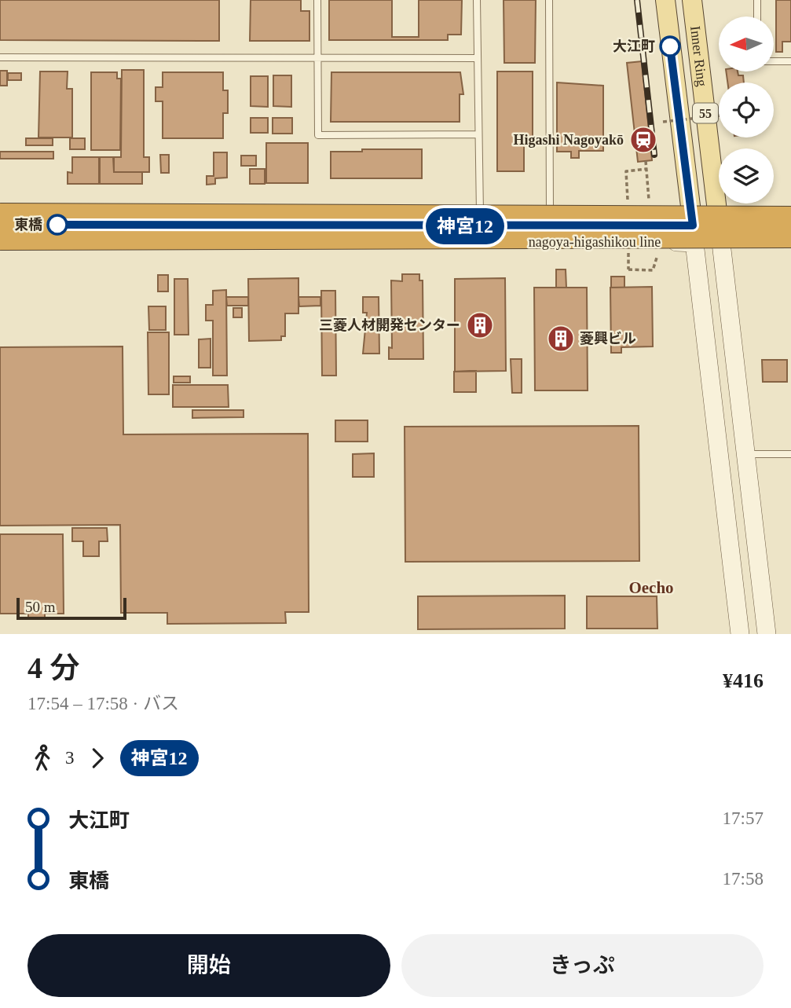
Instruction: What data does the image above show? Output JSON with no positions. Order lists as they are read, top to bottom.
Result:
{
  "streets": {
    "main road": ["Inner Ring", "55", "nagoya-higashikou line"]
  },
  "crossings": [
    ["Inner Ring", "nagoya-higashikou line"]
  ],
  "districts": ["Oecho"],
  "places": {
    "other": ["大江町", "東橋"],
    "station": ["Higashi Nagoyakō"],
    "building": ["三菱人材開発センター", "菱興ビル"]
  },
  "lines": ["bus line 神宮12"],
  "scale_bar": "50 m",
  "north": "left",
  "page": {
    "on_map": "神宮12",
    "scale": "50 m",
    "heading": ["4 分", "17:54 – 17:58 · バス", "¥416"],
    "legs": ["3", "神宮12"],
    "list": [
      {
        "name": "大江町",
        "value": "17:57"
      },
      {
        "name": "東橋",
        "value": "17:58"
      }
    ],
    "buttons": ["開始", "きっぷ"]
  }
}
